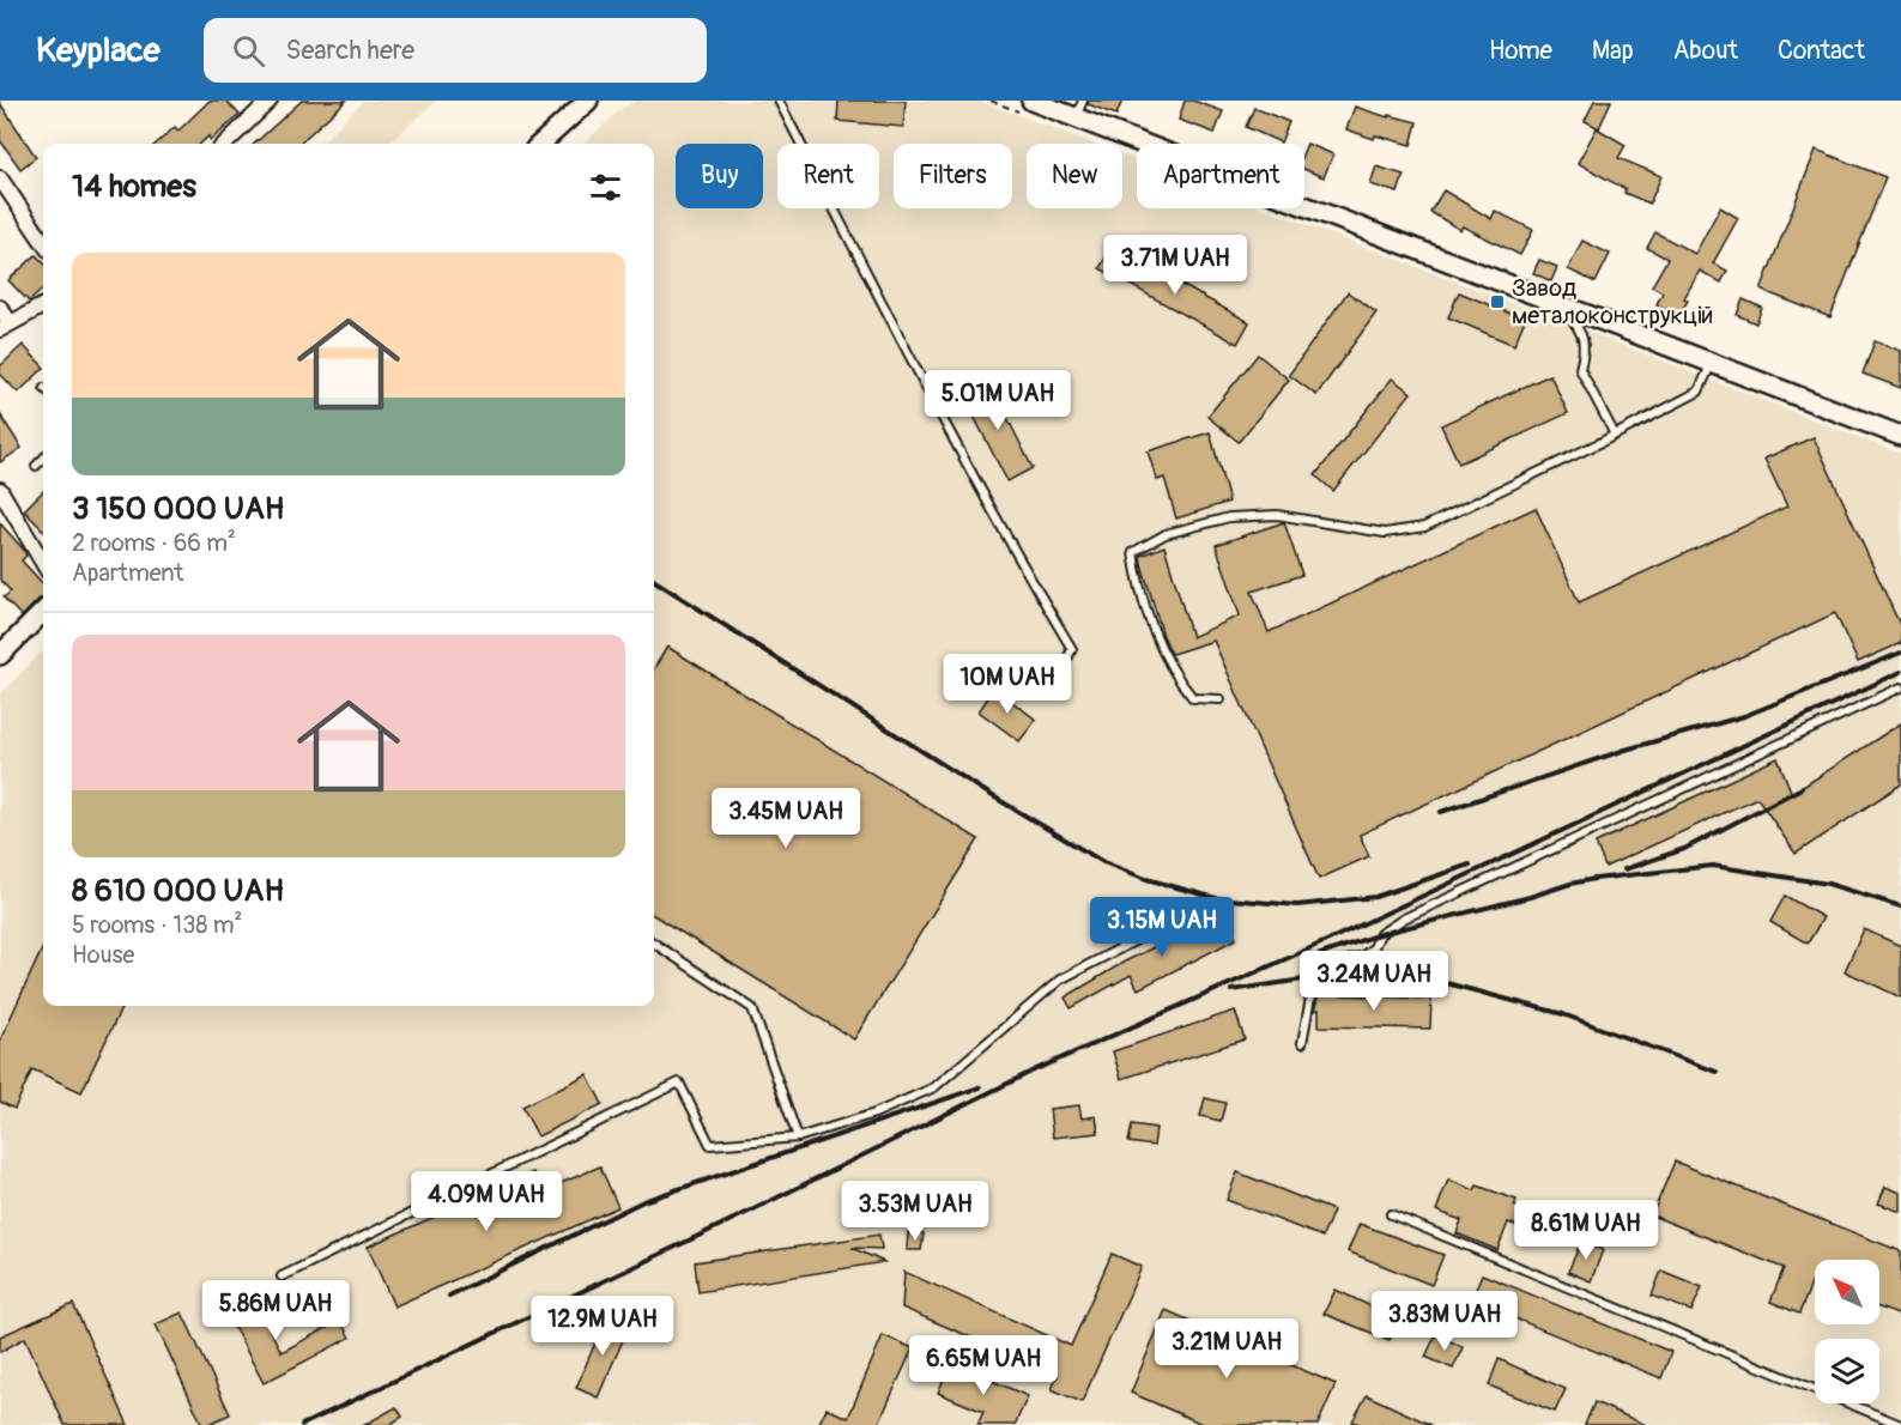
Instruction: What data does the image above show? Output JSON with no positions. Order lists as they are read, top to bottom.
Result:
{
  "places": {
    "transit": ["Завод металоконструкцій"]
  },
  "north": "top left",
  "page": {
    "header": "Keyplace",
    "search": "Search here",
    "nav": [
      "Home",
      "Map",
      "About",
      "Contact"
    ],
    "chip": [
      "Buy",
      "Rent",
      "Filters",
      "New",
      "Apartment"
    ],
    "heading": "14 homes",
    "list": [
      {
        "name": "3 150 000 UAH",
        "note": "2 rooms · 66 m² · Apartment"
      },
      {
        "name": "8 610 000 UAH",
        "note": "5 rooms · 138 m² · House"
      }
    ],
    "price": [
      "3.71M UAH",
      "5.01M UAH",
      "10M UAH",
      "3.45M UAH",
      "3.15M UAH",
      "3.24M UAH",
      "4.09M UAH",
      "3.53M UAH",
      "8.61M UAH",
      "5.86M UAH",
      "3.83M UAH",
      "12.9M UAH",
      "3.21M UAH",
      "6.65M UAH"
    ]
  }
}
